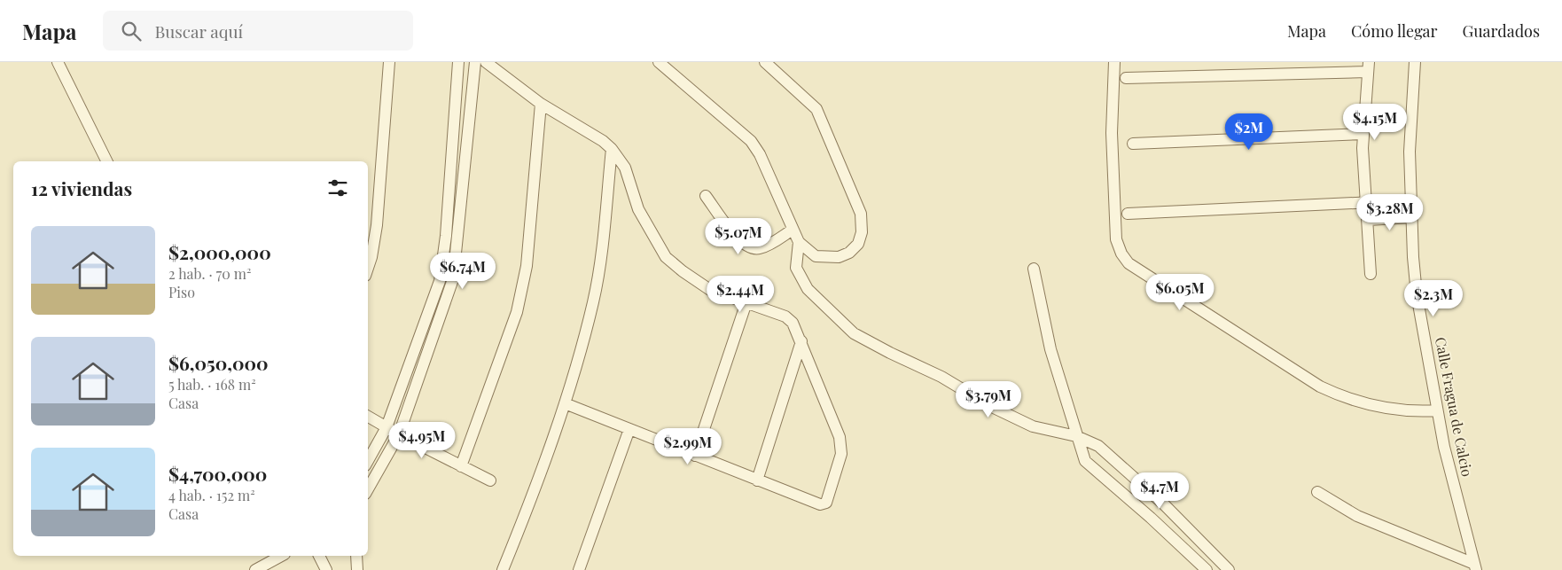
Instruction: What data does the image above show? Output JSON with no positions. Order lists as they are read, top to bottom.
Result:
{
  "streets": {
    "street": ["Calle Fragua de Calcio"]
  },
  "page": {
    "header": "Mapa",
    "search": "Buscar aquí",
    "nav": ["Mapa", "Cómo llegar", "Guardados"],
    "price": [
      "$4.15M",
      "$2M",
      "$3.28M",
      "$5.07M",
      "$6.74M",
      "$6.05M",
      "$2.44M",
      "$2.3M",
      "$3.79M",
      "$4.95M",
      "$2.99M",
      "$4.7M"
    ],
    "heading": "12 viviendas",
    "list": [
      {
        "name": "$2,000,000",
        "note": "2 hab. · 70 m² · Piso"
      },
      {
        "name": "$6,050,000",
        "note": "5 hab. · 168 m² · Casa"
      },
      {
        "name": "$4,700,000",
        "note": "4 hab. · 152 m² · Casa"
      }
    ]
  }
}
